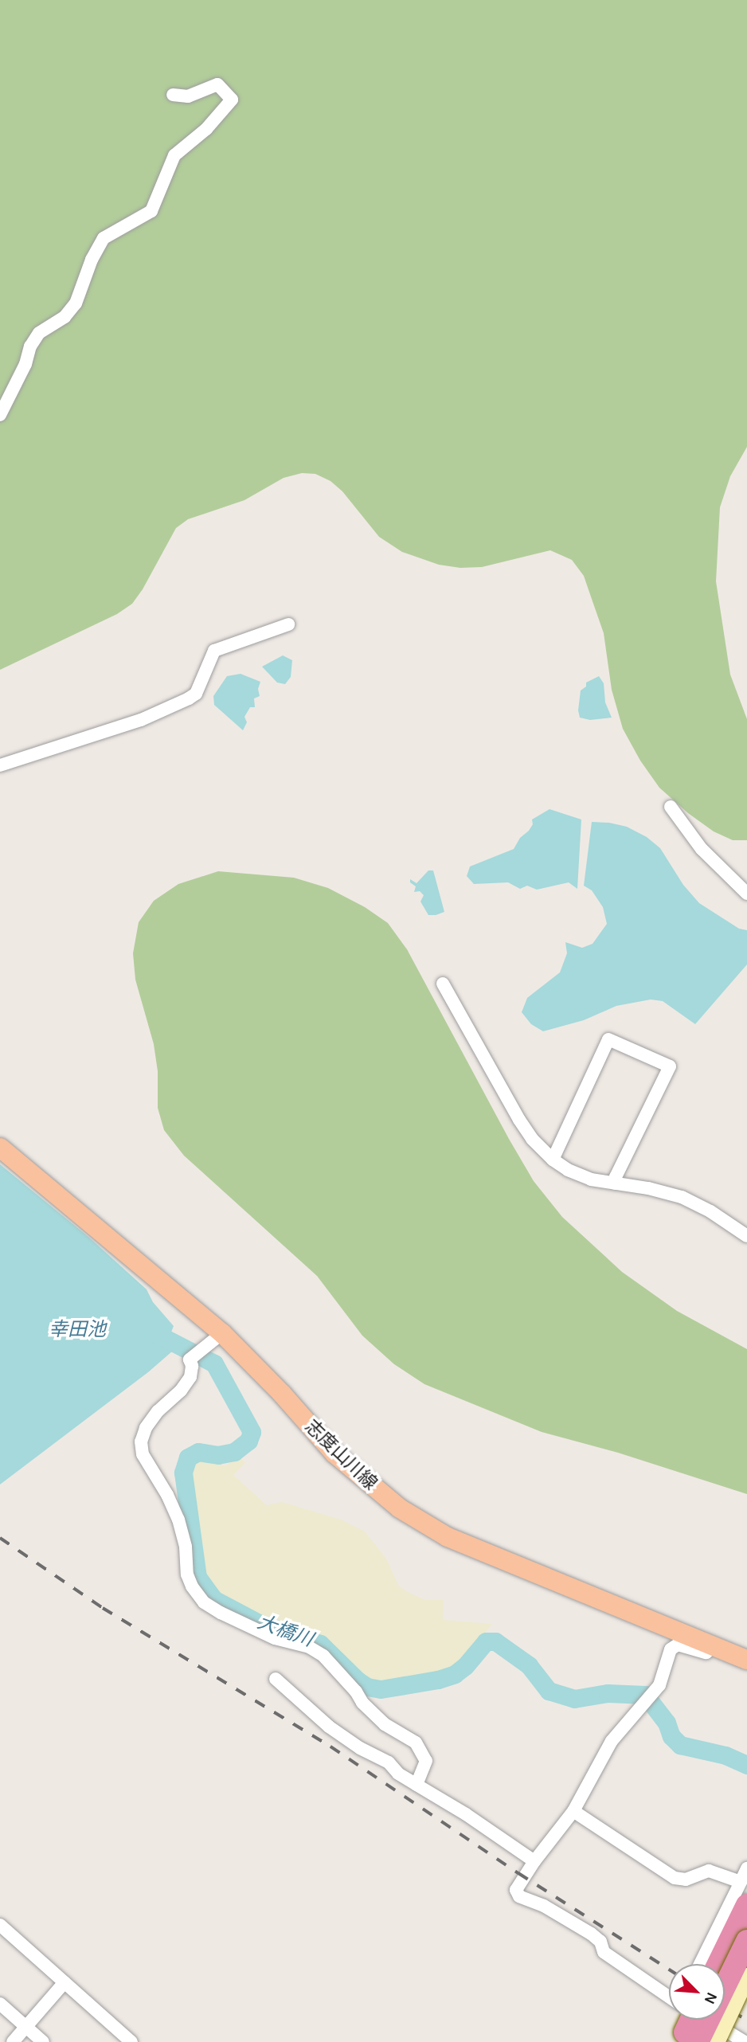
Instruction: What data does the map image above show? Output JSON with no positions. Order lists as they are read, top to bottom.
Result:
{
  "streets": {
    "main road": ["志度山川線"]
  },
  "water": ["幸田池", "大橋川"],
  "north": "bottom right"
}
